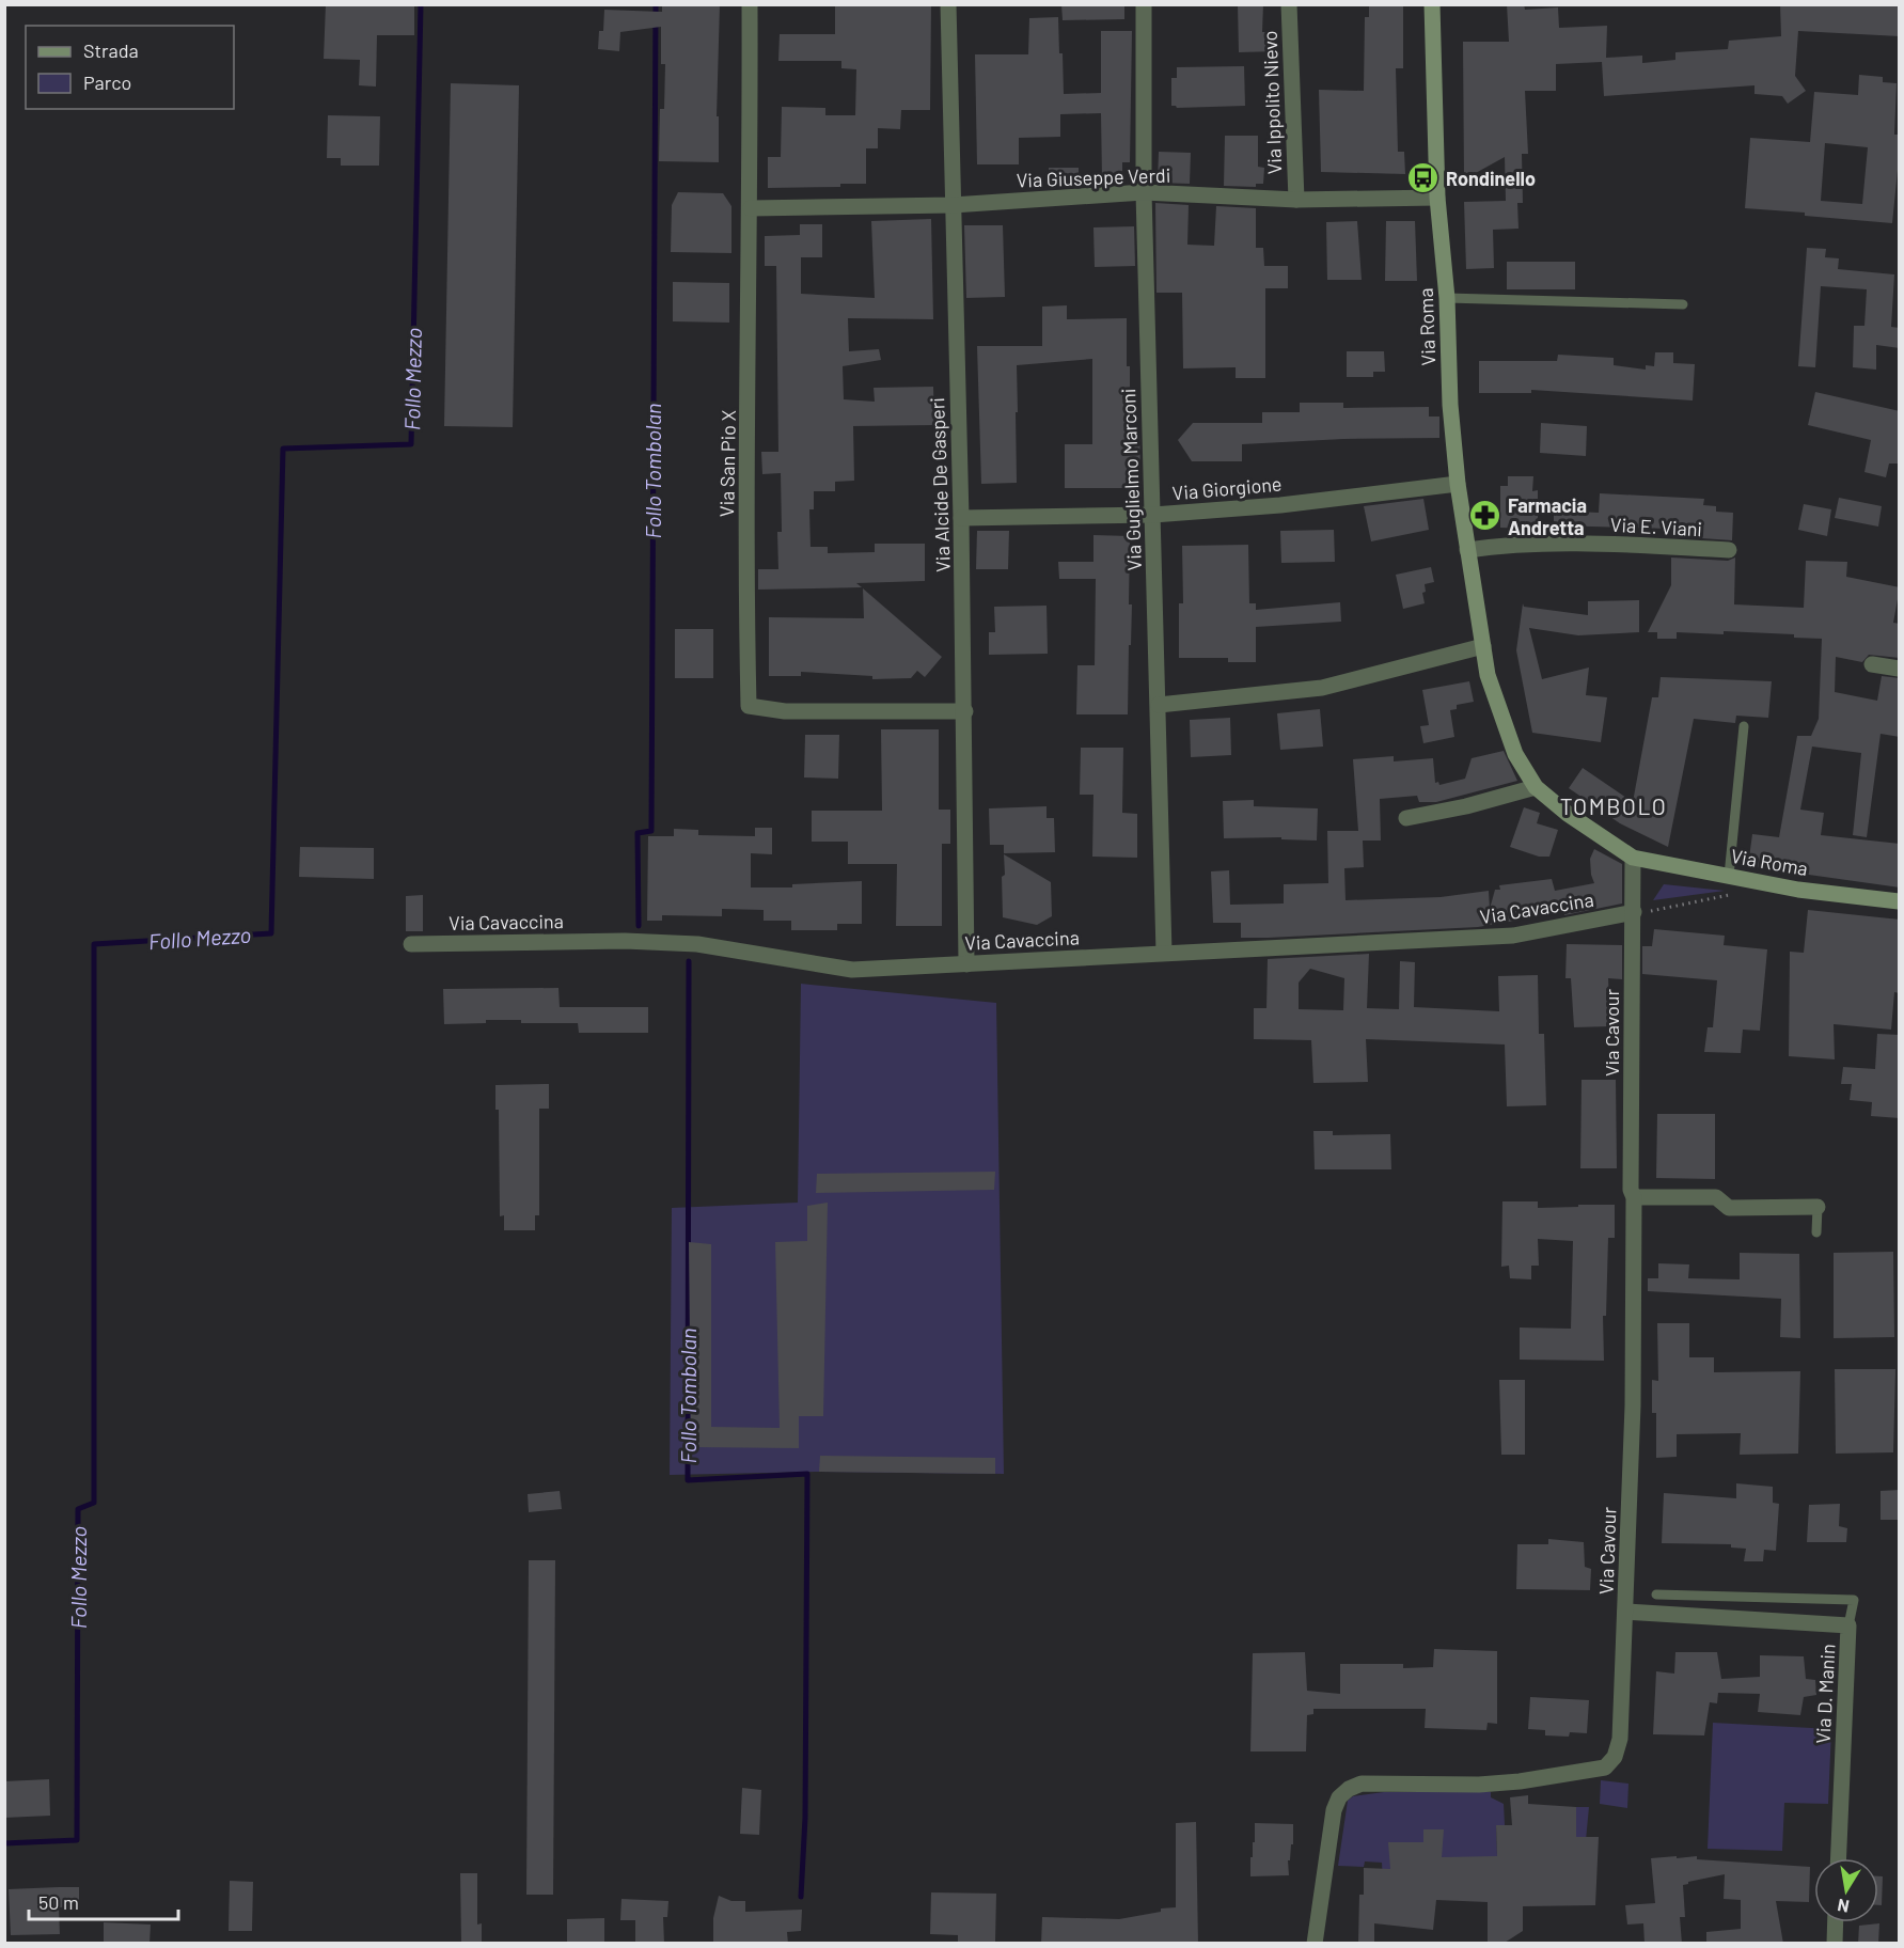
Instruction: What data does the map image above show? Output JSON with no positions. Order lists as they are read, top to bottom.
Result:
{
  "streets": {
    "main road": ["Via Roma"],
    "street": [
      "Via Ippolito Nievo",
      "Via Giuseppe Verdi",
      "Via San Pio X",
      "Via Guglielmo Marconi",
      "Via Alcide De Gasperi",
      "Via Giorgione",
      "Via E. Viani",
      "Via Cavaccina",
      "Via Cavour",
      "Via D. Manin"
    ]
  },
  "crossings": [
    ["Via Ippolito Nievo", "Via Giuseppe Verdi"],
    ["Via Giuseppe Verdi", "Via Roma"],
    ["Via Giuseppe Verdi", "Via San Pio X"],
    ["Via Giuseppe Verdi", "Via Guglielmo Marconi"],
    ["Via Giuseppe Verdi", "Via Alcide De Gasperi"],
    ["Via Roma", "Via Giorgione"],
    ["Via Roma", "Via E. Viani"],
    ["Via San Pio X", "Via Alcide De Gasperi"],
    ["Via Guglielmo Marconi", "Via Giorgione"],
    ["Via Guglielmo Marconi", "Via Cavaccina"],
    ["Via Alcide De Gasperi", "Via Giorgione"],
    ["Via Alcide De Gasperi", "Via Cavaccina"],
    ["Via Cavaccina", "Via Cavour"],
    ["Via Cavour", "Via D. Manin"]
  ],
  "districts": ["TOMBOLO"],
  "water": ["Follo Mezzo", "Follo Tombolan"],
  "places": {
    "bus stop": ["Rondinello"],
    "pharmacy": ["Farmacia Andretta"]
  },
  "legend": ["Strada", "Parco"],
  "scale_bar": "50 m",
  "north": "bottom"
}
